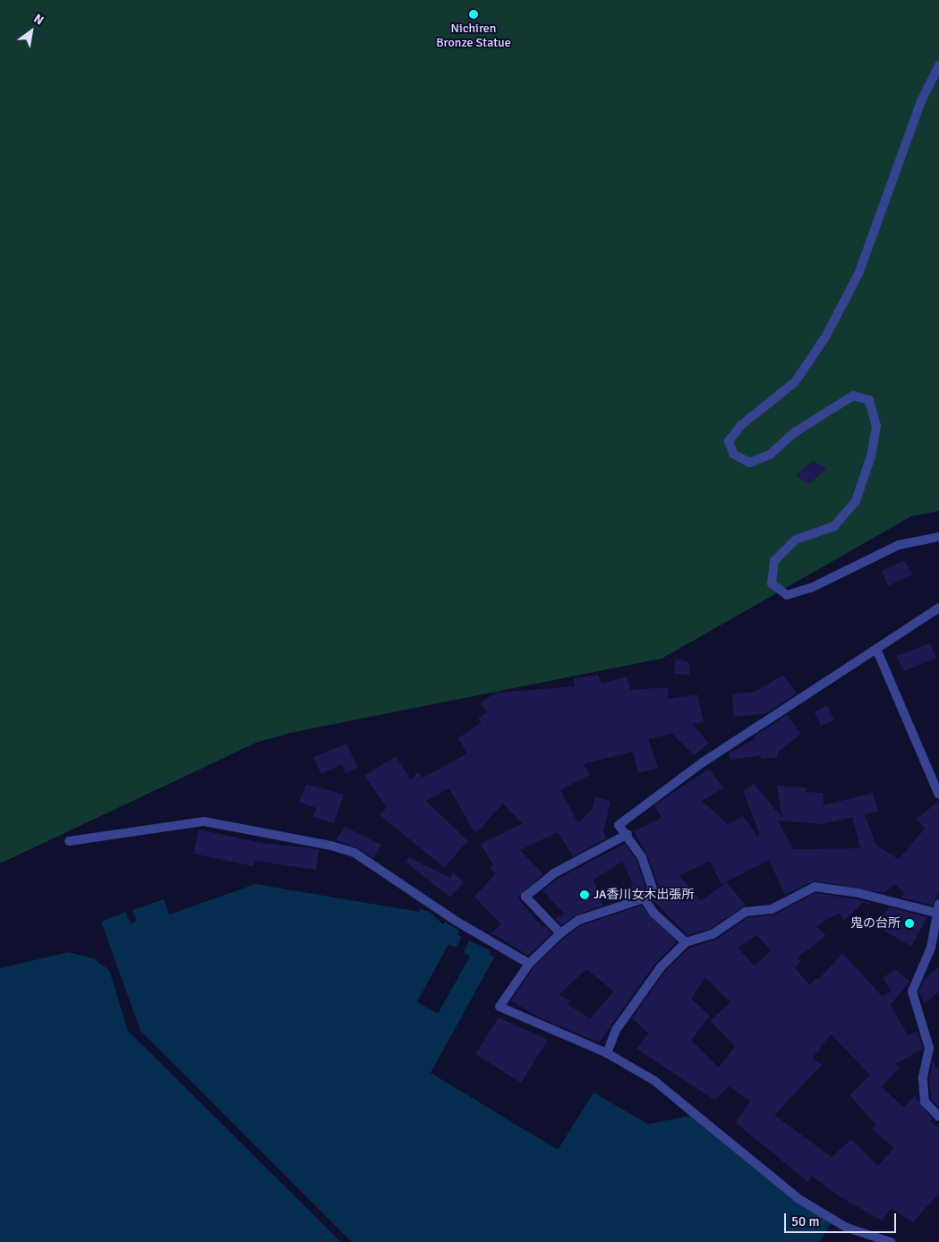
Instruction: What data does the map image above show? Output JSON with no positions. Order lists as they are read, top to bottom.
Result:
{
  "places": ["Nichiren Bronze Statue", "JA香川女木出張所", "鬼の台所"],
  "scale_bar": "50 m",
  "north": "top right"
}
